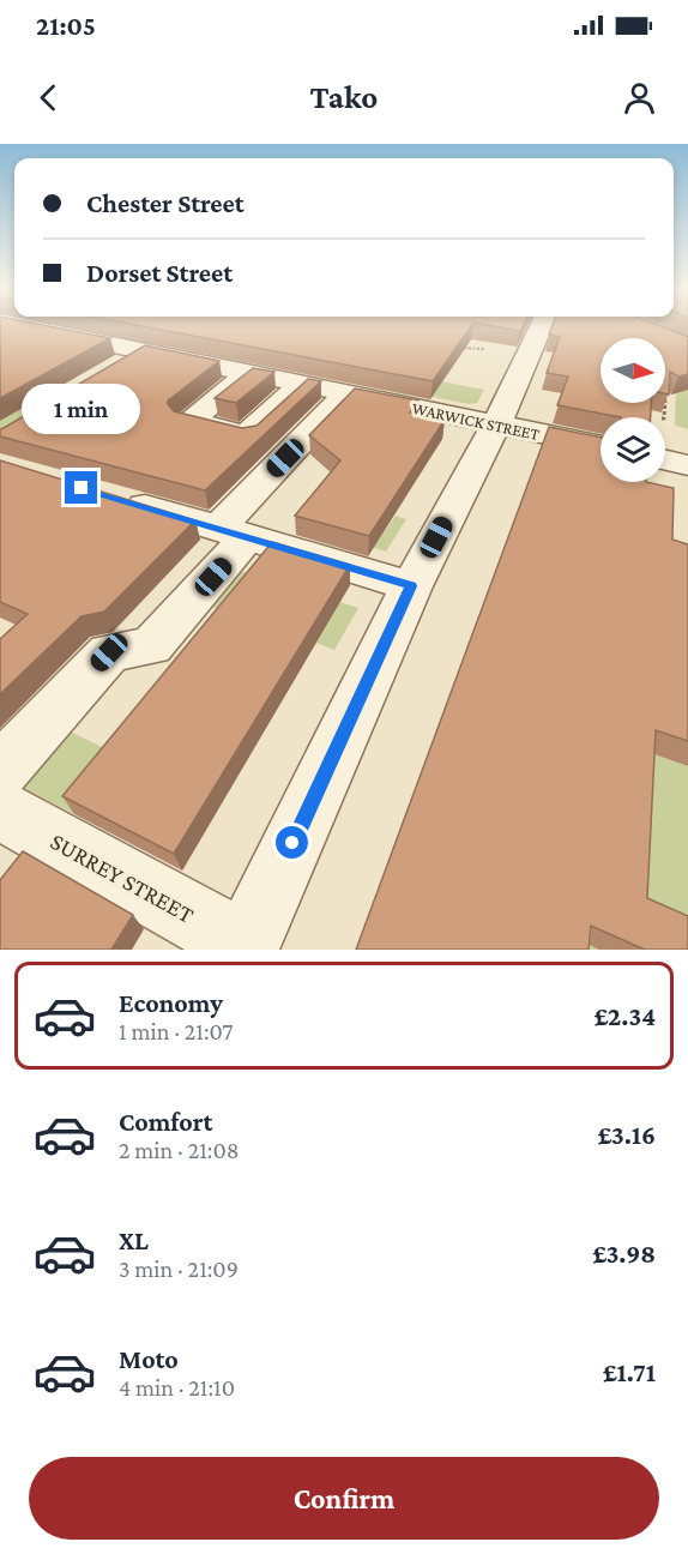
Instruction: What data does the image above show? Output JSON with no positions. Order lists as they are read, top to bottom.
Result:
{
  "streets": {
    "street": ["WARWICK STREET", "SURREY STREET"]
  },
  "north": "right",
  "page": {
    "status": "21:05",
    "header": "Tako",
    "banner": ["Chester Street", "Dorset Street"],
    "bubble": "1 min",
    "list": [
      {
        "name": "Economy",
        "note": "1 min · 21:07",
        "value": "£2.34"
      },
      {
        "name": "Comfort",
        "note": "2 min · 21:08",
        "value": "£3.16"
      },
      {
        "name": "XL",
        "note": "3 min · 21:09",
        "value": "£3.98"
      },
      {
        "name": "Moto",
        "note": "4 min · 21:10",
        "value": "£1.71"
      }
    ],
    "buttons": "Confirm"
  }
}
